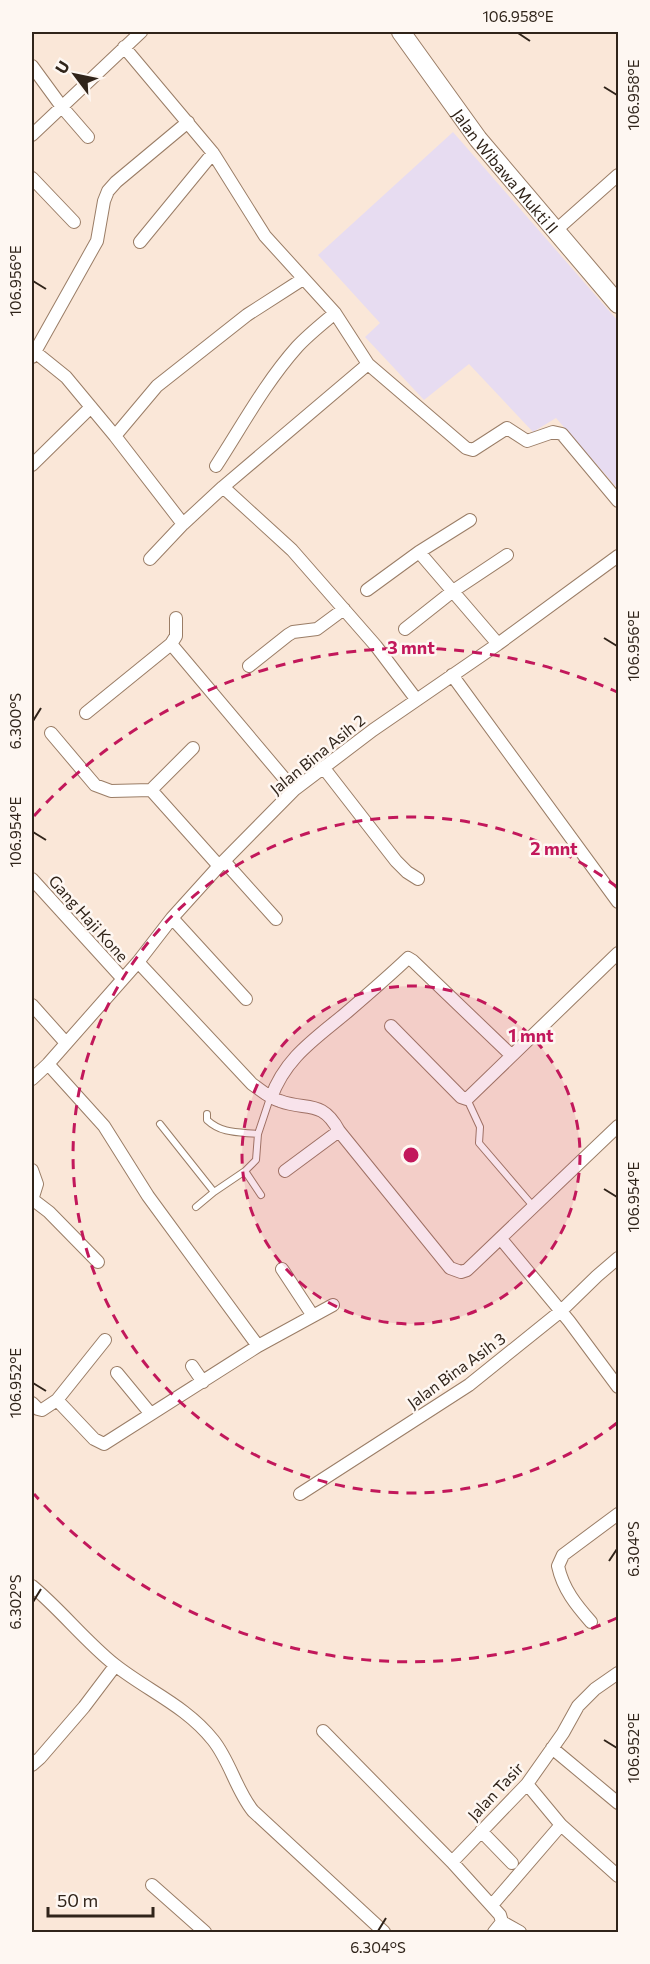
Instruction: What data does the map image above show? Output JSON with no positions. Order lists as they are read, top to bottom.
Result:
{
  "streets": {
    "main road": ["Jalan Wibawa Mukti II"],
    "street": [
      "Jalan Bina Asih 2",
      "Gang Haji Kone",
      "Jalan Bina Asih 3",
      "Jalan Tasir"
    ]
  },
  "crossings": [
    ["Jalan Bina Asih 2", "Gang Haji Kone"]
  ],
  "scale_bar": "50 m",
  "north": "top left",
  "coordinates": [
    "106.958°E",
    "106.956°E",
    "6.300°S",
    "106.954°E",
    "106.952°E",
    "6.304°S",
    "6.302°S"
  ],
  "rings": ["3 mnt", "2 mnt", "1 mnt"]
}
